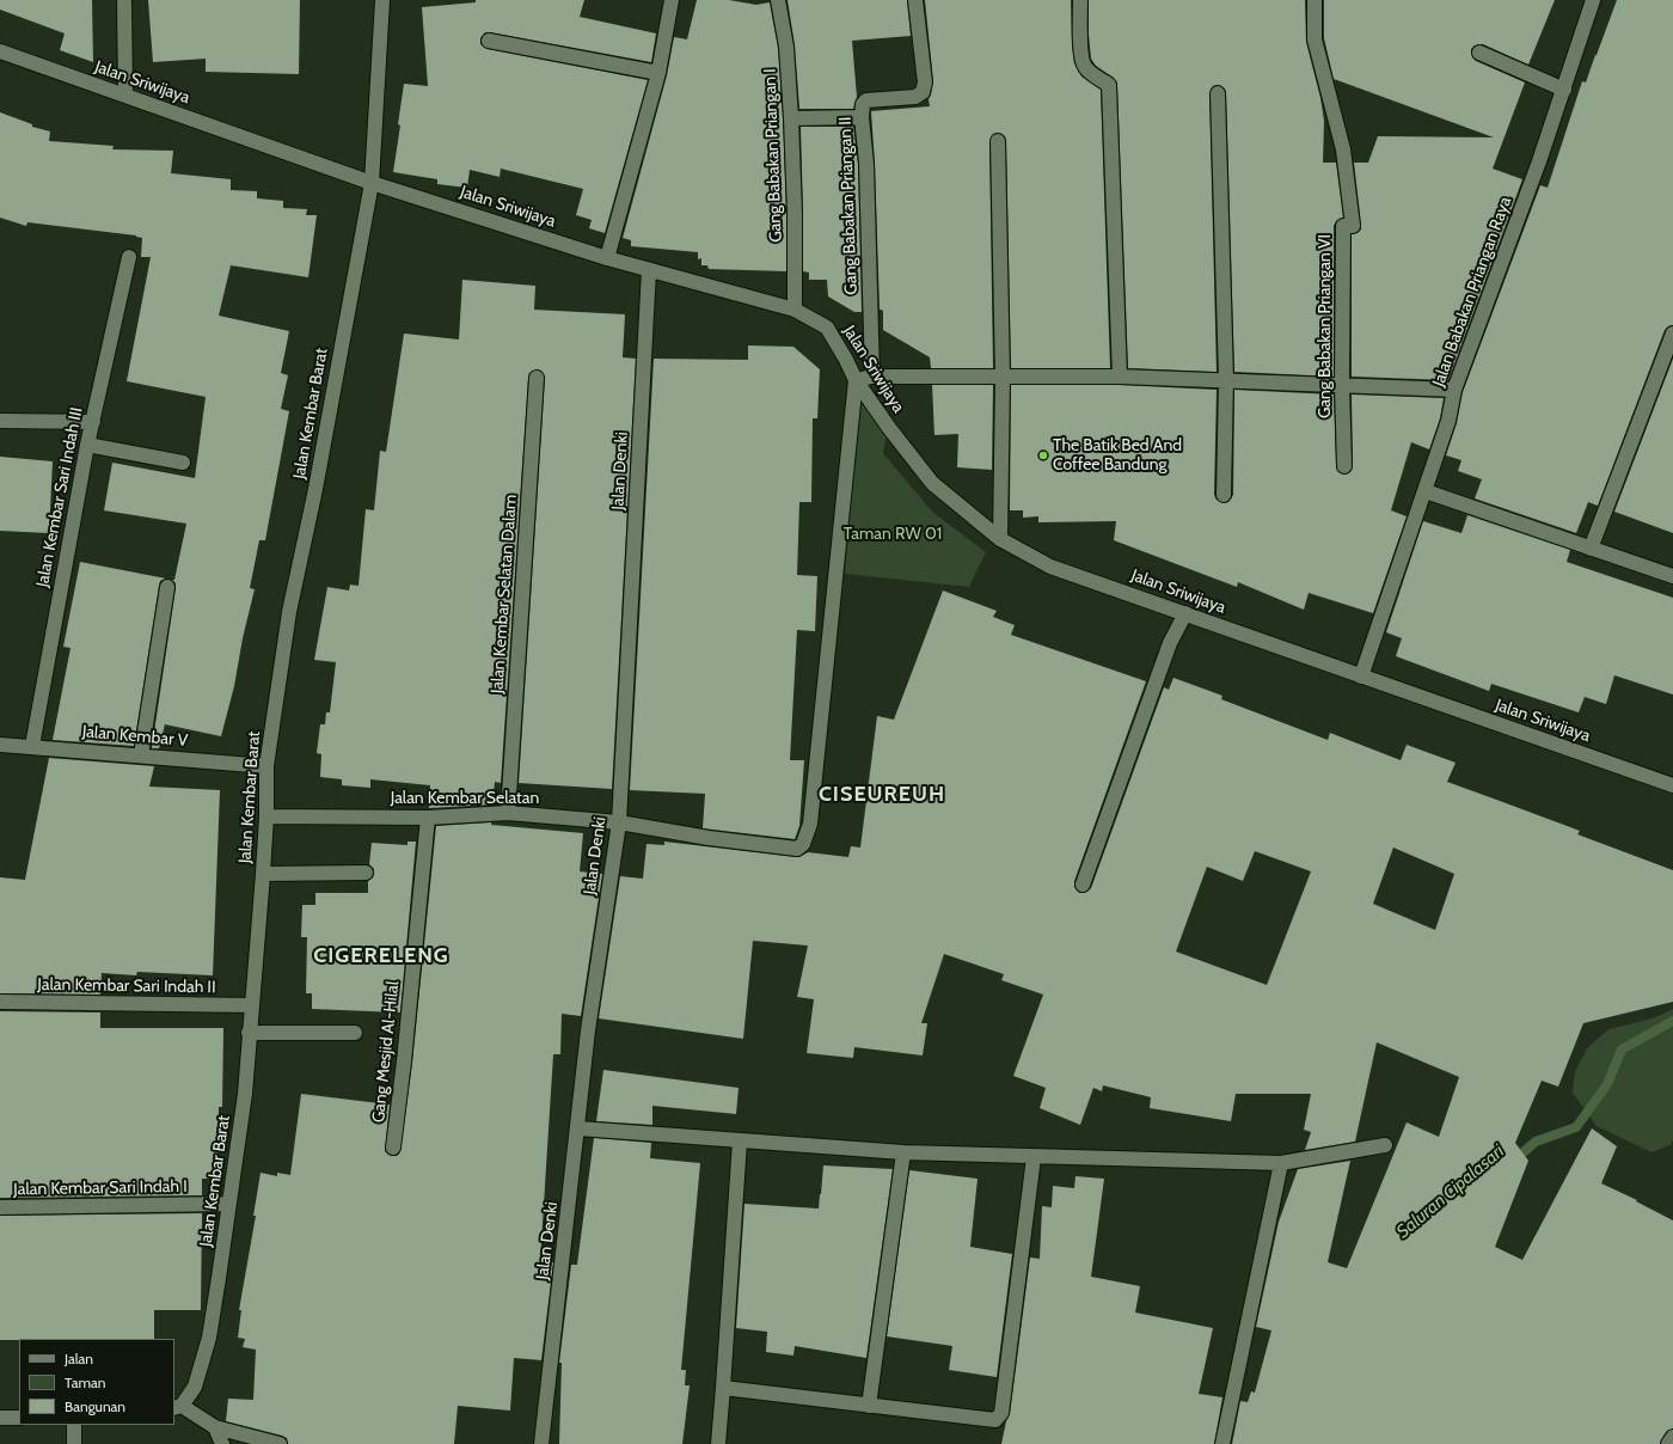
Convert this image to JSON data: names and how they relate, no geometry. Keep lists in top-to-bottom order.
{
  "streets": {
    "street": [
      "Jalan Sriwijaya",
      "Gang Babakan Priangan I",
      "Gang Babakan Priangan II",
      "Jalan Babakan Priangan Raya",
      "Gang Babakan Priangan VI",
      "Jalan Kembar Barat",
      "Jalan Denki",
      "Jalan Kembar Sari Indah III",
      "Jalan Kembar Selatan Dalam",
      "Jalan Kembar V",
      "Jalan Kembar Selatan",
      "Jalan Kembar Sari Indah II",
      "Gang Mesjid Al-Hilal",
      "Jalan Kembar Sari Indah I"
    ]
  },
  "crossings": [
    ["Jalan Sriwijaya", "Gang Babakan Priangan I"],
    ["Jalan Sriwijaya", "Jalan Babakan Priangan Raya"],
    ["Jalan Sriwijaya", "Jalan Kembar Barat"],
    ["Jalan Sriwijaya", "Jalan Denki"],
    ["Jalan Sriwijaya", "Jalan Kembar Selatan"],
    ["Jalan Kembar Barat", "Jalan Kembar V"],
    ["Jalan Kembar Barat", "Jalan Kembar Selatan"],
    ["Jalan Kembar Barat", "Jalan Kembar Sari Indah II"],
    ["Jalan Kembar Barat", "Jalan Kembar Sari Indah I"],
    ["Jalan Denki", "Jalan Kembar Selatan"],
    ["Jalan Kembar Sari Indah III", "Jalan Kembar V"],
    ["Jalan Kembar Selatan Dalam", "Jalan Kembar Selatan"],
    ["Jalan Kembar Selatan", "Gang Mesjid Al-Hilal"]
  ],
  "districts": ["CISEUREUH", "CIGERELENG"],
  "water": ["Saluran Cipalasari"],
  "parks": ["Taman RW 01"],
  "places": ["The Batik Bed And Coffee Bandung"],
  "legend": ["Jalan", "Taman", "Bangunan"]
}
